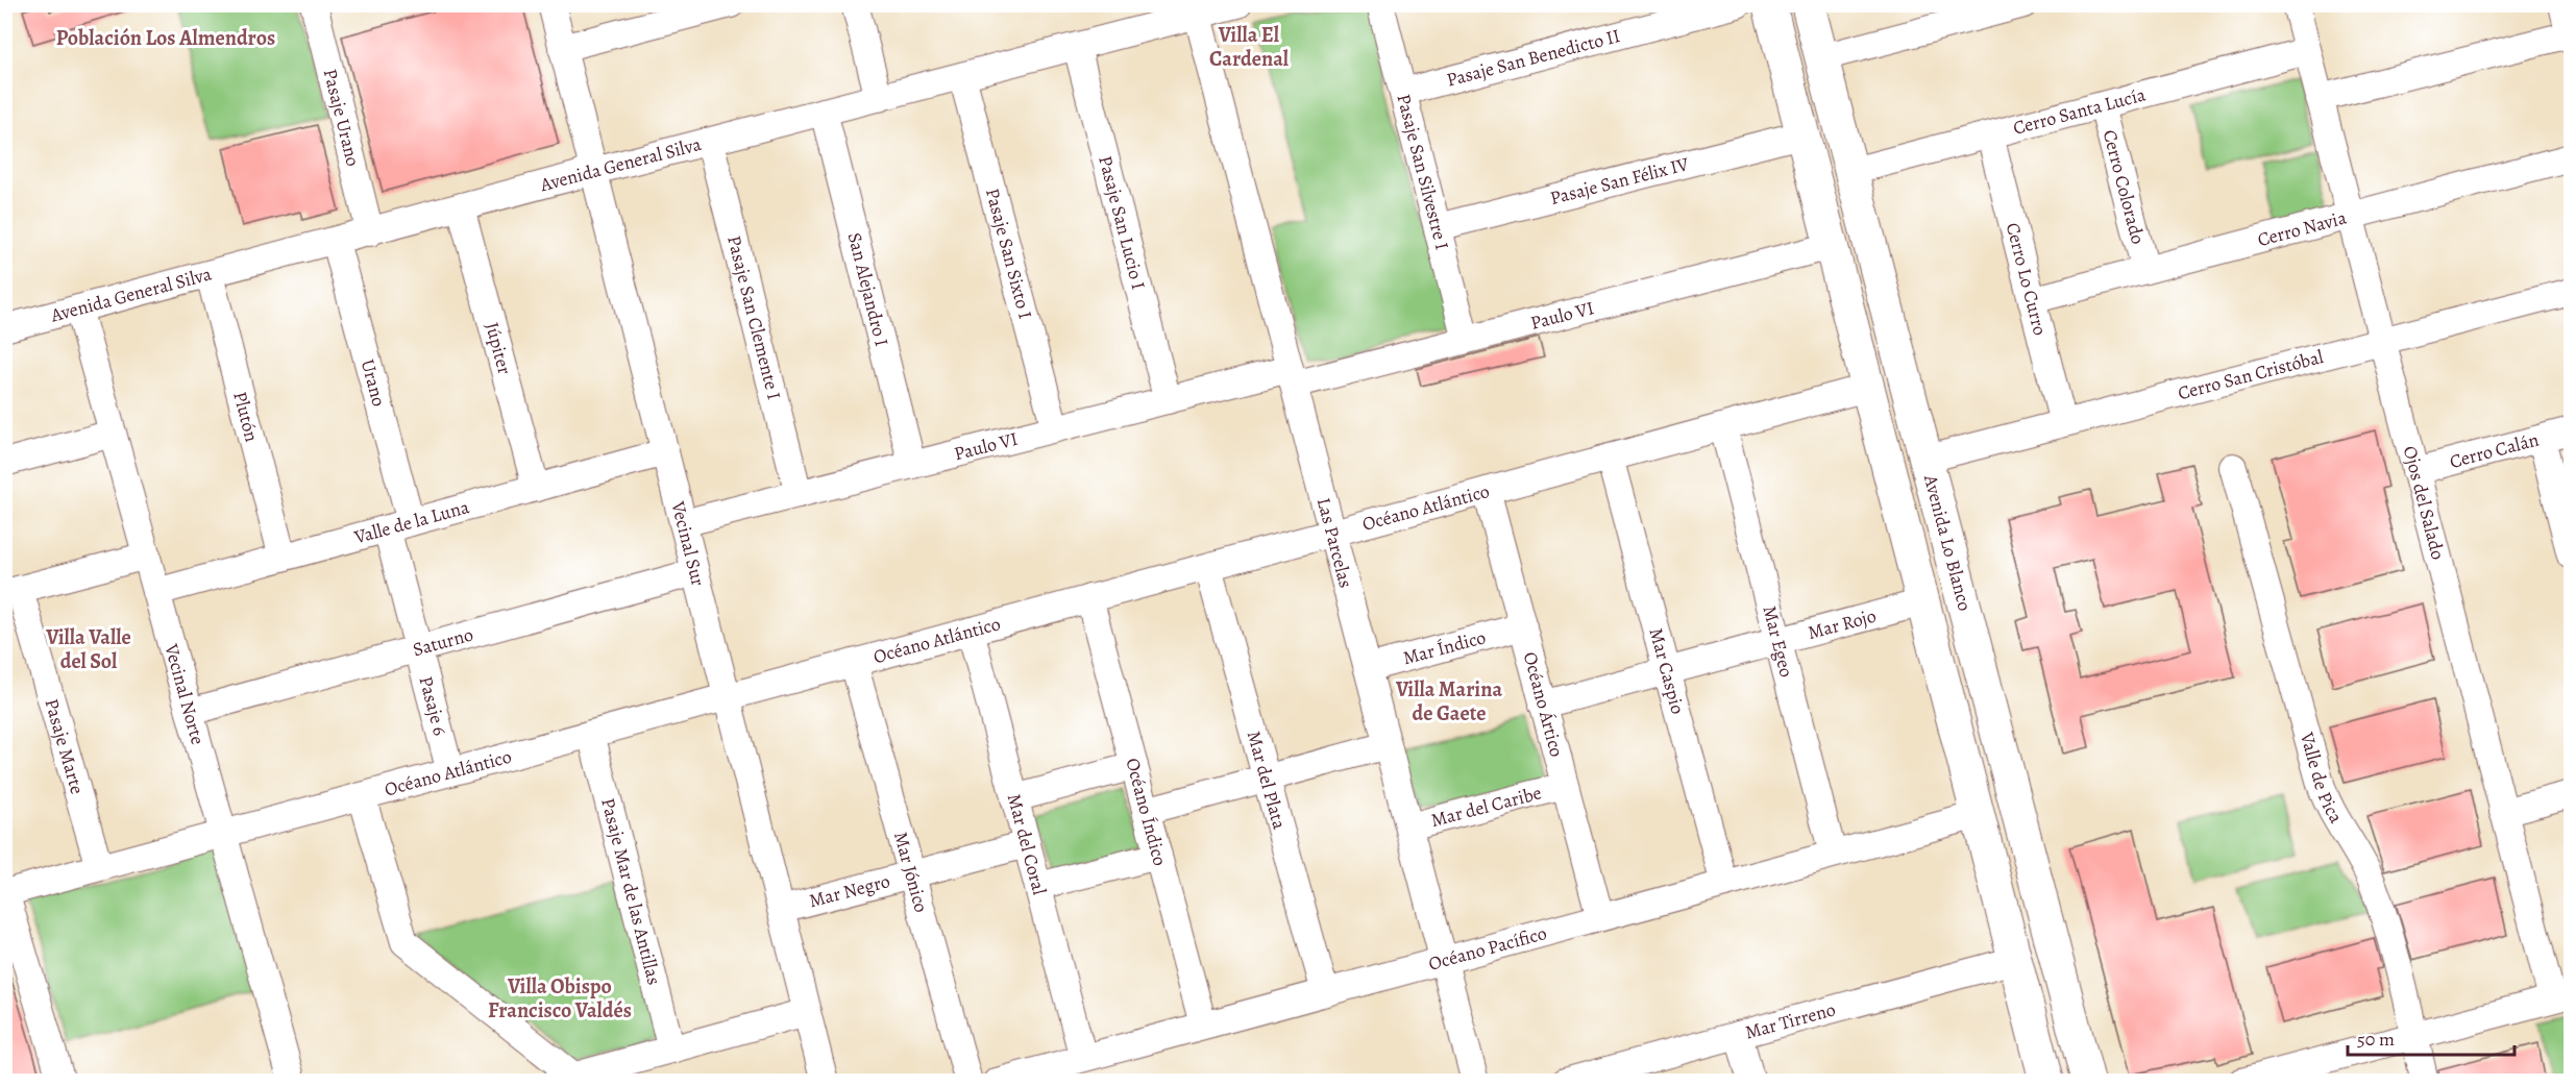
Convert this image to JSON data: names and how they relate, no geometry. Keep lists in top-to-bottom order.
{
  "streets": {
    "main road": ["Avenida Lo Blanco"],
    "street": [
      "Pasaje San Benedicto II",
      "Cerro Santa Lucía",
      "Pasaje Urano",
      "Avenida General Silva",
      "Pasaje San Silvestre I",
      "Pasaje San Félix IV",
      "Cerro Colorado",
      "Pasaje San Lucio I",
      "Cerro Navia",
      "Pasaje San Sixto I",
      "Cerro Lo Curro",
      "San Alejandro I",
      "Paulo VI",
      "Pasaje San Clemente I",
      "Júpiter",
      "Cerro San Cristóbal",
      "Urano",
      "Plutón",
      "Cerro Calán",
      "Ojos del Salado",
      "Océano Atlántico",
      "Valle de la Luna",
      "Vecinal Sur",
      "Las Parcelas",
      "Mar Rojo",
      "Mar Egeo",
      "Saturno",
      "Mar Índico",
      "Mar Caspio",
      "Vecinal Norte",
      "Pasaje 6",
      "Océano Ártico",
      "Pasaje Marte",
      "Valle de Pica",
      "Mar del Plata",
      "Mar del Caribe",
      "Océano Índico",
      "Mar del Coral",
      "Mar Jónico",
      "Pasaje Mar de las Antillas",
      "Mar Negro",
      "Océano Pacífico",
      "Mar Tirreno"
    ]
  },
  "crossings": [
    ["Pasaje San Benedicto II", "Pasaje San Silvestre I"],
    ["Cerro Santa Lucía", "Cerro Colorado"],
    ["Cerro Santa Lucía", "Cerro Lo Curro"],
    ["Cerro Santa Lucía", "Ojos del Salado"],
    ["Cerro Santa Lucía", "Avenida Lo Blanco"],
    ["Pasaje Urano", "Avenida General Silva"],
    ["Avenida General Silva", "Pasaje San Lucio I"],
    ["Avenida General Silva", "Pasaje San Sixto I"],
    ["Avenida General Silva", "San Alejandro I"],
    ["Avenida General Silva", "Pasaje San Clemente I"],
    ["Avenida General Silva", "Júpiter"],
    ["Avenida General Silva", "Urano"],
    ["Avenida General Silva", "Plutón"],
    ["Avenida General Silva", "Vecinal Sur"],
    ["Avenida General Silva", "Las Parcelas"],
    ["Avenida General Silva", "Vecinal Norte"],
    ["Pasaje San Silvestre I", "Pasaje San Félix IV"],
    ["Pasaje San Silvestre I", "Paulo VI"],
    ["Cerro Colorado", "Cerro Navia"],
    ["Pasaje San Lucio I", "Paulo VI"],
    ["Cerro Navia", "Cerro Lo Curro"],
    ["Cerro Navia", "Ojos del Salado"],
    ["Pasaje San Sixto I", "Paulo VI"],
    ["Cerro Lo Curro", "Cerro San Cristóbal"],
    ["San Alejandro I", "Paulo VI"],
    ["Paulo VI", "Pasaje San Clemente I"],
    ["Paulo VI", "Vecinal Sur"],
    ["Paulo VI", "Las Parcelas"],
    ["Júpiter", "Valle de la Luna"],
    ["Cerro San Cristóbal", "Ojos del Salado"],
    ["Cerro San Cristóbal", "Avenida Lo Blanco"],
    ["Urano", "Valle de la Luna"],
    ["Urano", "Pasaje 6"],
    ["Plutón", "Valle de la Luna"],
    ["Cerro Calán", "Ojos del Salado"],
    ["Océano Atlántico", "Vecinal Sur"],
    ["Océano Atlántico", "Las Parcelas"],
    ["Océano Atlántico", "Mar Egeo"],
    ["Océano Atlántico", "Mar Caspio"],
    ["Océano Atlántico", "Vecinal Norte"],
    ["Océano Atlántico", "Pasaje 6"],
    ["Océano Atlántico", "Océano Ártico"],
    ["Océano Atlántico", "Pasaje Marte"],
    ["Océano Atlántico", "Mar del Plata"],
    ["Océano Atlántico", "Océano Índico"],
    ["Océano Atlántico", "Mar del Coral"],
    ["Océano Atlántico", "Mar Jónico"],
    ["Océano Atlántico", "Pasaje Mar de las Antillas"],
    ["Valle de la Luna", "Vecinal Sur"],
    ["Valle de la Luna", "Vecinal Norte"],
    ["Valle de la Luna", "Pasaje 6"],
    ["Vecinal Sur", "Saturno"],
    ["Vecinal Sur", "Mar Negro"],
    ["Las Parcelas", "Mar Índico"],
    ["Las Parcelas", "Mar del Caribe"],
    ["Las Parcelas", "Océano Pacífico"],
    ["Mar Rojo", "Mar Egeo"],
    ["Mar Rojo", "Mar Caspio"],
    ["Mar Rojo", "Océano Ártico"],
    ["Mar Egeo", "Océano Pacífico"],
    ["Saturno", "Vecinal Norte"],
    ["Saturno", "Pasaje 6"],
    ["Mar Índico", "Océano Ártico"],
    ["Mar Caspio", "Océano Pacífico"],
    ["Océano Ártico", "Mar del Caribe"],
    ["Océano Ártico", "Océano Pacífico"],
    ["Mar del Plata", "Océano Pacífico"],
    ["Océano Índico", "Océano Pacífico"],
    ["Mar del Coral", "Mar Negro"],
    ["Mar del Coral", "Océano Pacífico"],
    ["Mar Jónico", "Mar Negro"]
  ],
  "districts": [
    "Villa El Cardenal",
    "Población Los Almendros",
    "Villa Valle del Sol",
    "Villa Marina de Gaete",
    "Villa Obispo Francisco Valdés"
  ],
  "scale_bar": "50 m"
}
